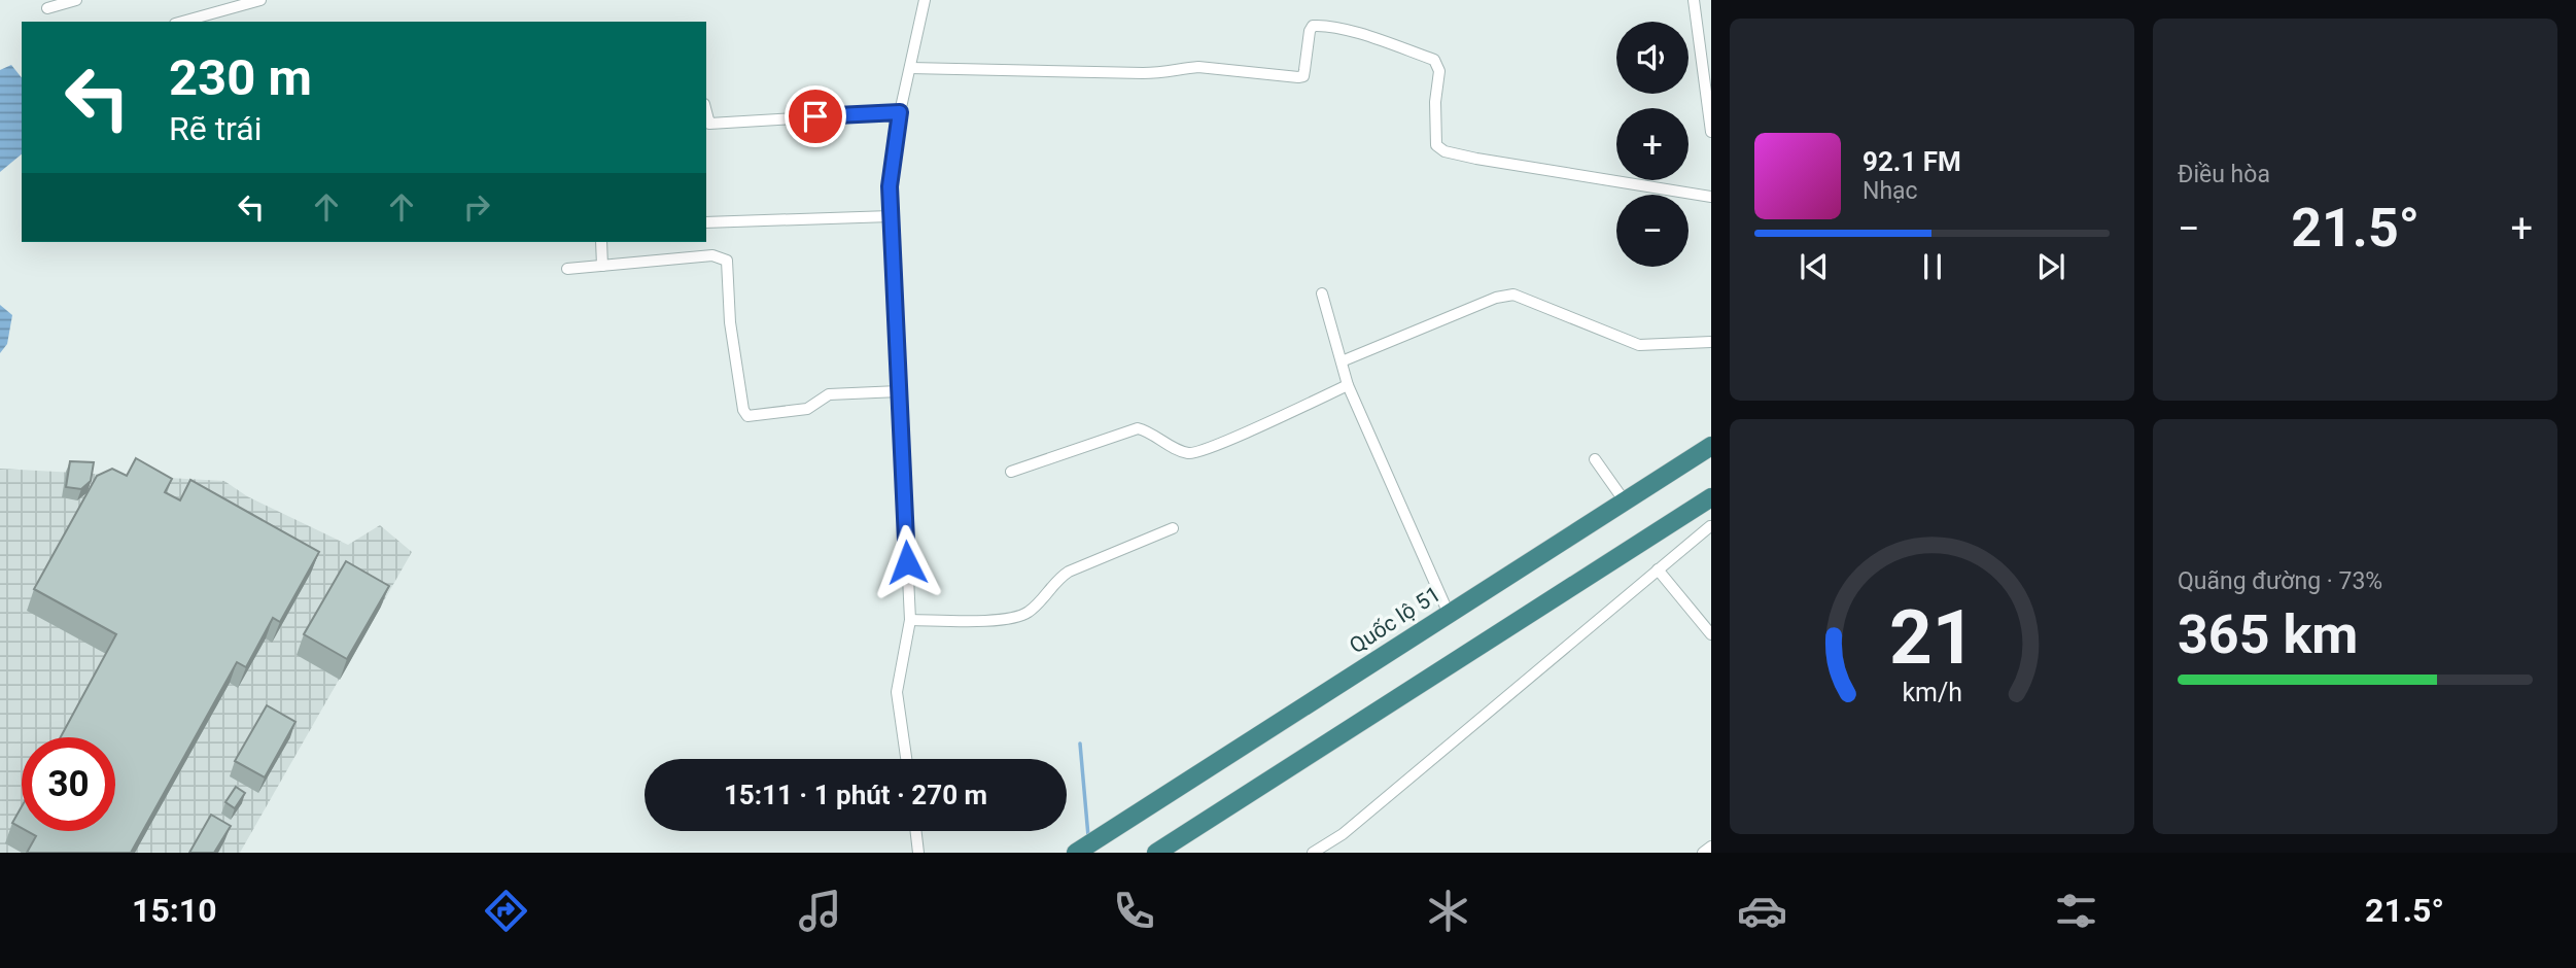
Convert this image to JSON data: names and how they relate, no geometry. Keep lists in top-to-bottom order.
{
  "streets": {
    "highway": ["Quốc lộ 51"]
  },
  "page": {
    "tile": [
      "Điều hòa",
      ["Quãng đường · 73%", "365 km"]
    ],
    "map_buttons": ["+", "−"],
    "turn": ["230 m", "Rẽ trái"],
    "song": ["92.1 FM", "Nhạc"],
    "heat": ["−", "21.5°", "+"],
    "limit": "30",
    "trip": "15:11 · 1 phút · 270 m",
    "tabs": ["15:10", "21.5°"],
    "gauge": ["21", "km/h"]
  }
}
